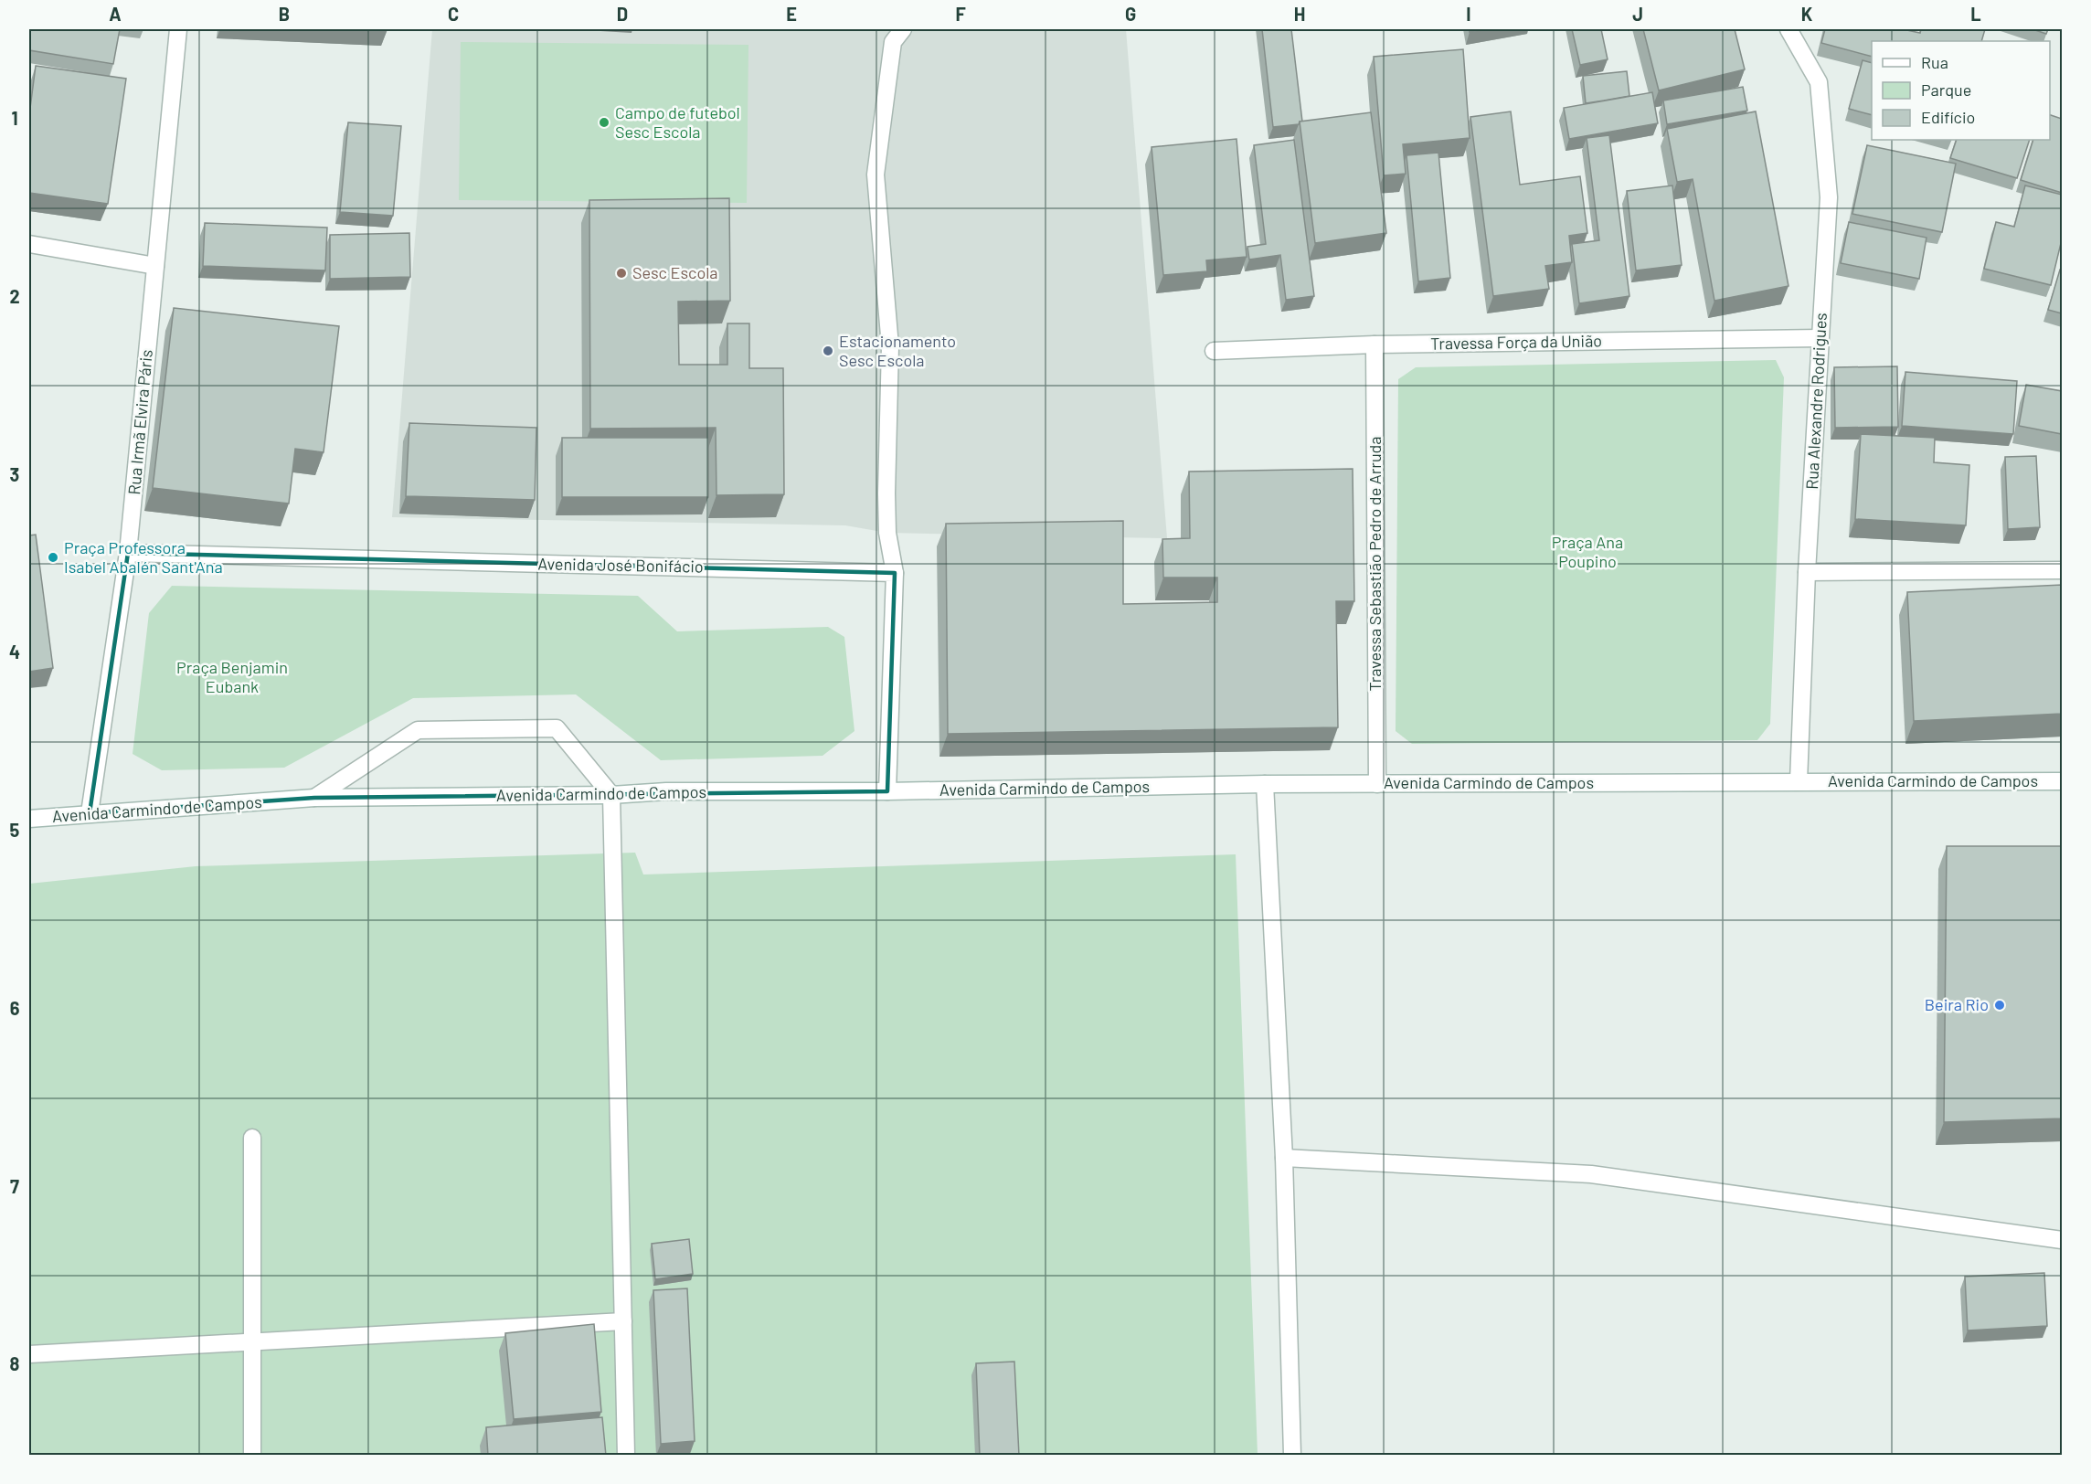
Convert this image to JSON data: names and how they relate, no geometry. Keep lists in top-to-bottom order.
{
  "streets": {
    "street": [
      "Travessa Força da União",
      "Rua Alexandre Rodrigues",
      "Rua Irmã Elvira Páris",
      "Travessa Sebastião Pedro de Arruda",
      "Avenida José Bonifácio",
      "Avenida Carmindo de Campos"
    ]
  },
  "crossings": [
    ["Travessa Força da União", "Rua Alexandre Rodrigues"],
    ["Travessa Força da União", "Travessa Sebastião Pedro de Arruda"],
    ["Rua Alexandre Rodrigues", "Avenida Carmindo de Campos"],
    ["Rua Irmã Elvira Páris", "Avenida José Bonifácio"],
    ["Rua Irmã Elvira Páris", "Avenida Carmindo de Campos"],
    ["Travessa Sebastião Pedro de Arruda", "Avenida Carmindo de Campos"]
  ],
  "parks": ["Praça Ana Poupino", "Praça Benjamin Eubank"],
  "places": [
    "Campo de futebol Sesc Escola",
    "Sesc Escola",
    "Estacionamento Sesc Escola",
    "Praça Professora Isabel Abalén Sant'Ana",
    "Beira Rio"
  ],
  "legend": ["Rua", "Parque", "Edifício"],
  "grid": {
    "columns": [
      "A",
      "B",
      "C",
      "D",
      "E",
      "F",
      "G",
      "H",
      "I",
      "J",
      "K",
      "L"
    ],
    "rows": [
      "1",
      "2",
      "3",
      "4",
      "5",
      "6",
      "7",
      "8"
    ]
  }
}
